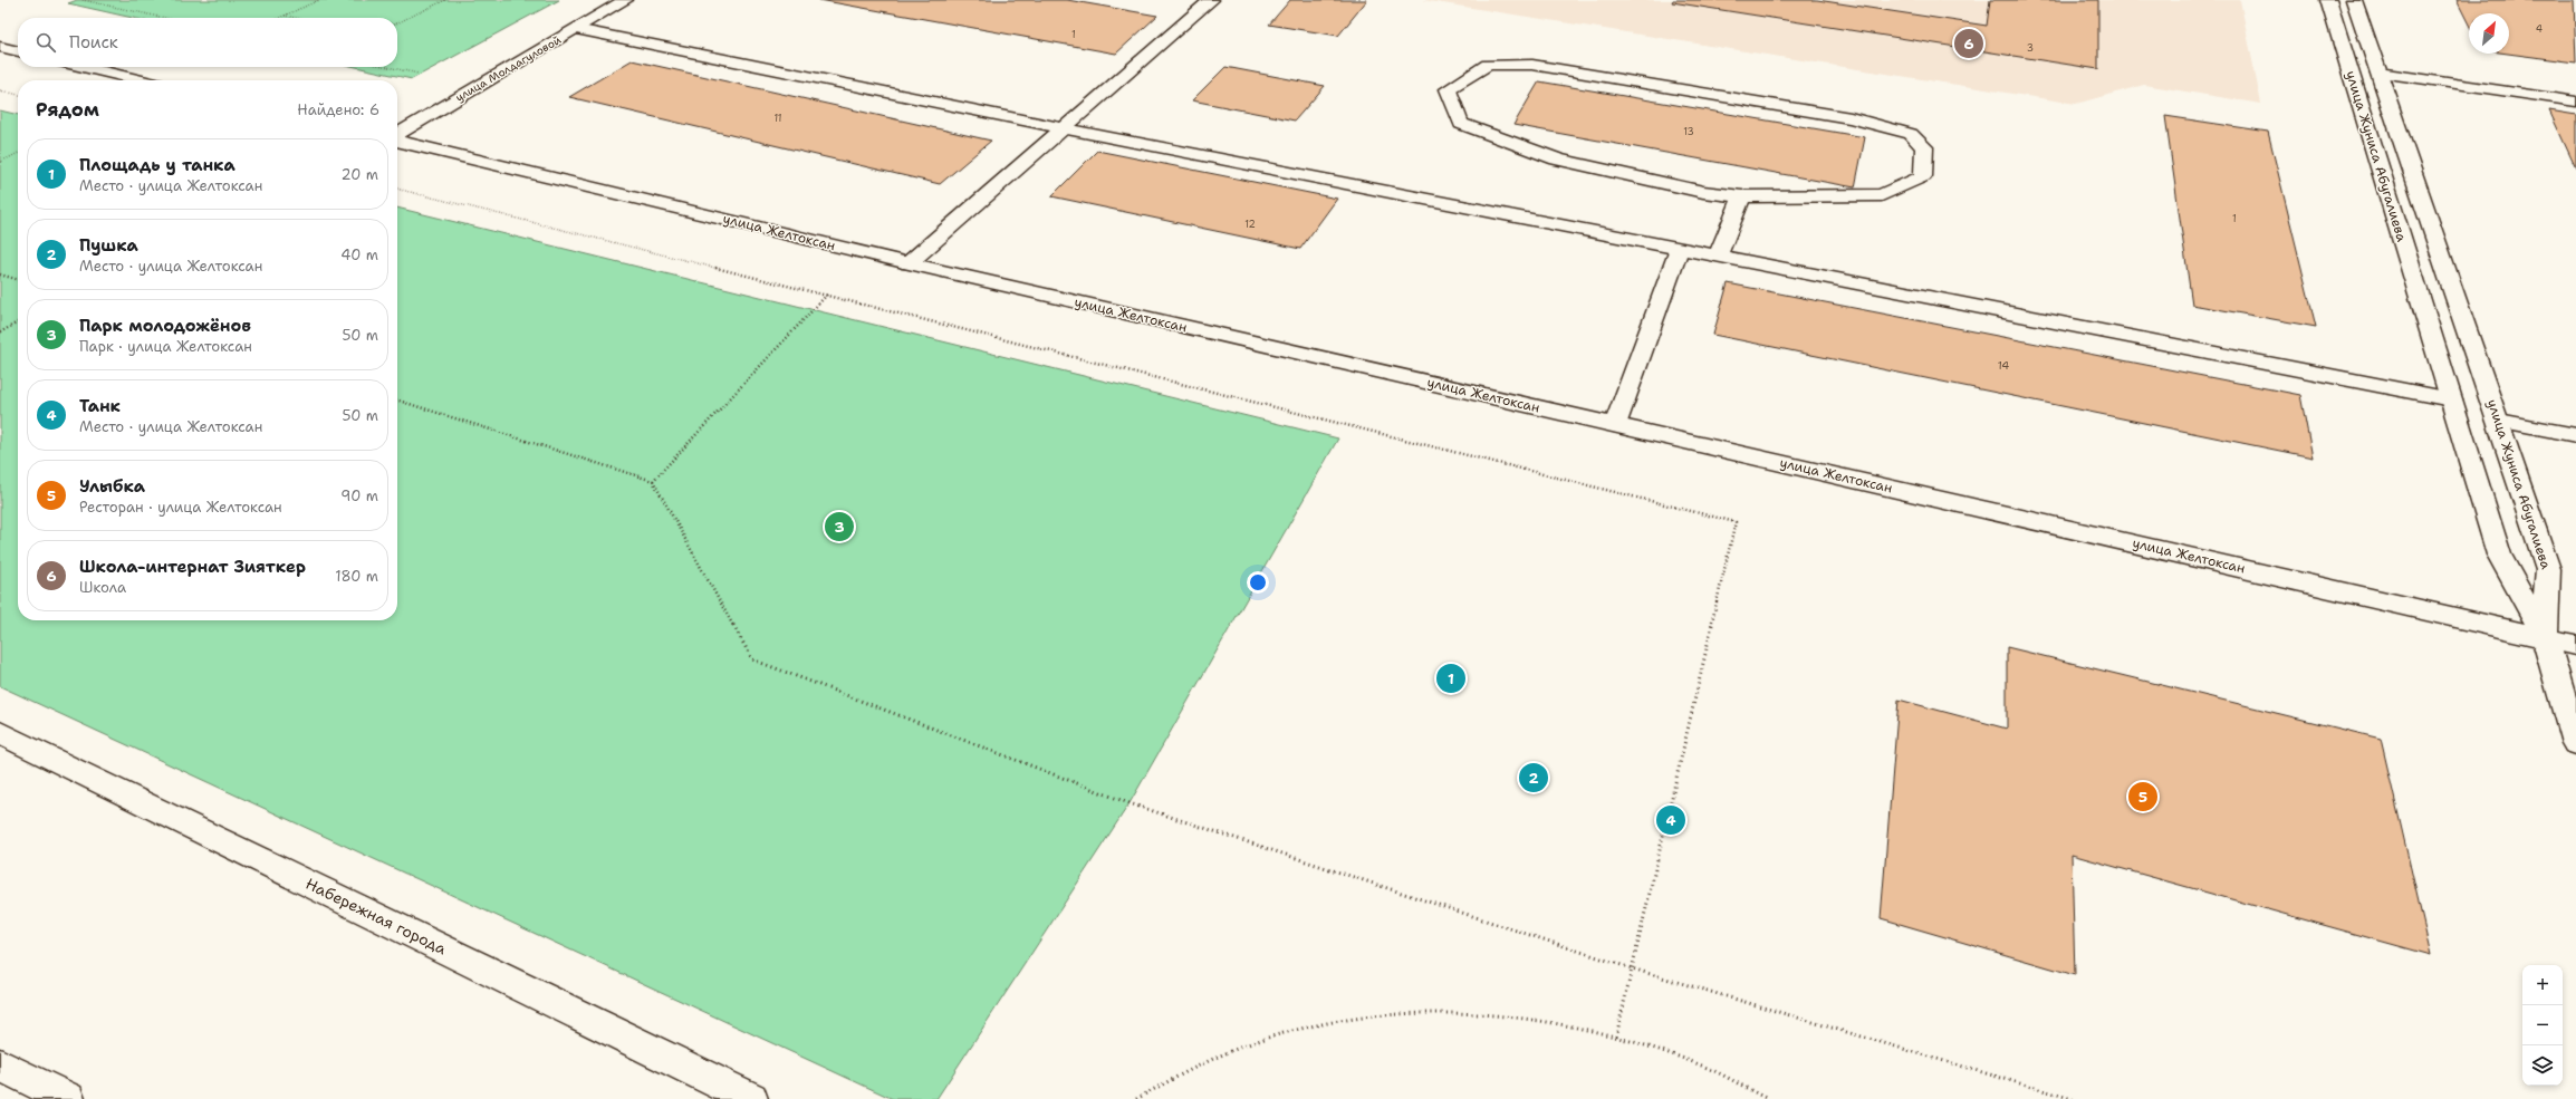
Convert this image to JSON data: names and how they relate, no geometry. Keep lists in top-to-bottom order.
{
  "streets": {
    "street": [
      "улица Молдагуловой",
      "улица Жуниса Абугалиева",
      "улица Желтоксан",
      "Набережная города"
    ]
  },
  "crossings": [
    ["улица Жуниса Абугалиева", "улица Желтоксан"]
  ],
  "house_numbers": [
    "4",
    "1",
    "3",
    "11",
    "13",
    "1",
    "12",
    "14"
  ],
  "north": "top right",
  "page": {
    "search": "Поиск",
    "pins": [
      "6",
      "3",
      "1",
      "2",
      "5",
      "4"
    ],
    "heading": ["Рядом", "Найдено: 6"],
    "list": [
      {
        "mark": "1",
        "name": "Площадь у танка",
        "note": "Место · улица Желтоксан",
        "value": "20 m"
      },
      {
        "mark": "2",
        "name": "Пушка",
        "note": "Место · улица Желтоксан",
        "value": "40 m"
      },
      {
        "mark": "3",
        "name": "Парк молодожёнов",
        "note": "Парк · улица Желтоксан",
        "value": "50 m"
      },
      {
        "mark": "4",
        "name": "Танк",
        "note": "Место · улица Желтоксан",
        "value": "50 m"
      },
      {
        "mark": "5",
        "name": "Улыбка",
        "note": "Ресторан · улица Желтоксан",
        "value": "90 m"
      },
      {
        "mark": "6",
        "name": "Школа-интернат Зияткер",
        "note": "Школа",
        "value": "180 m"
      }
    ],
    "map_buttons": ["+", "−"]
  }
}
